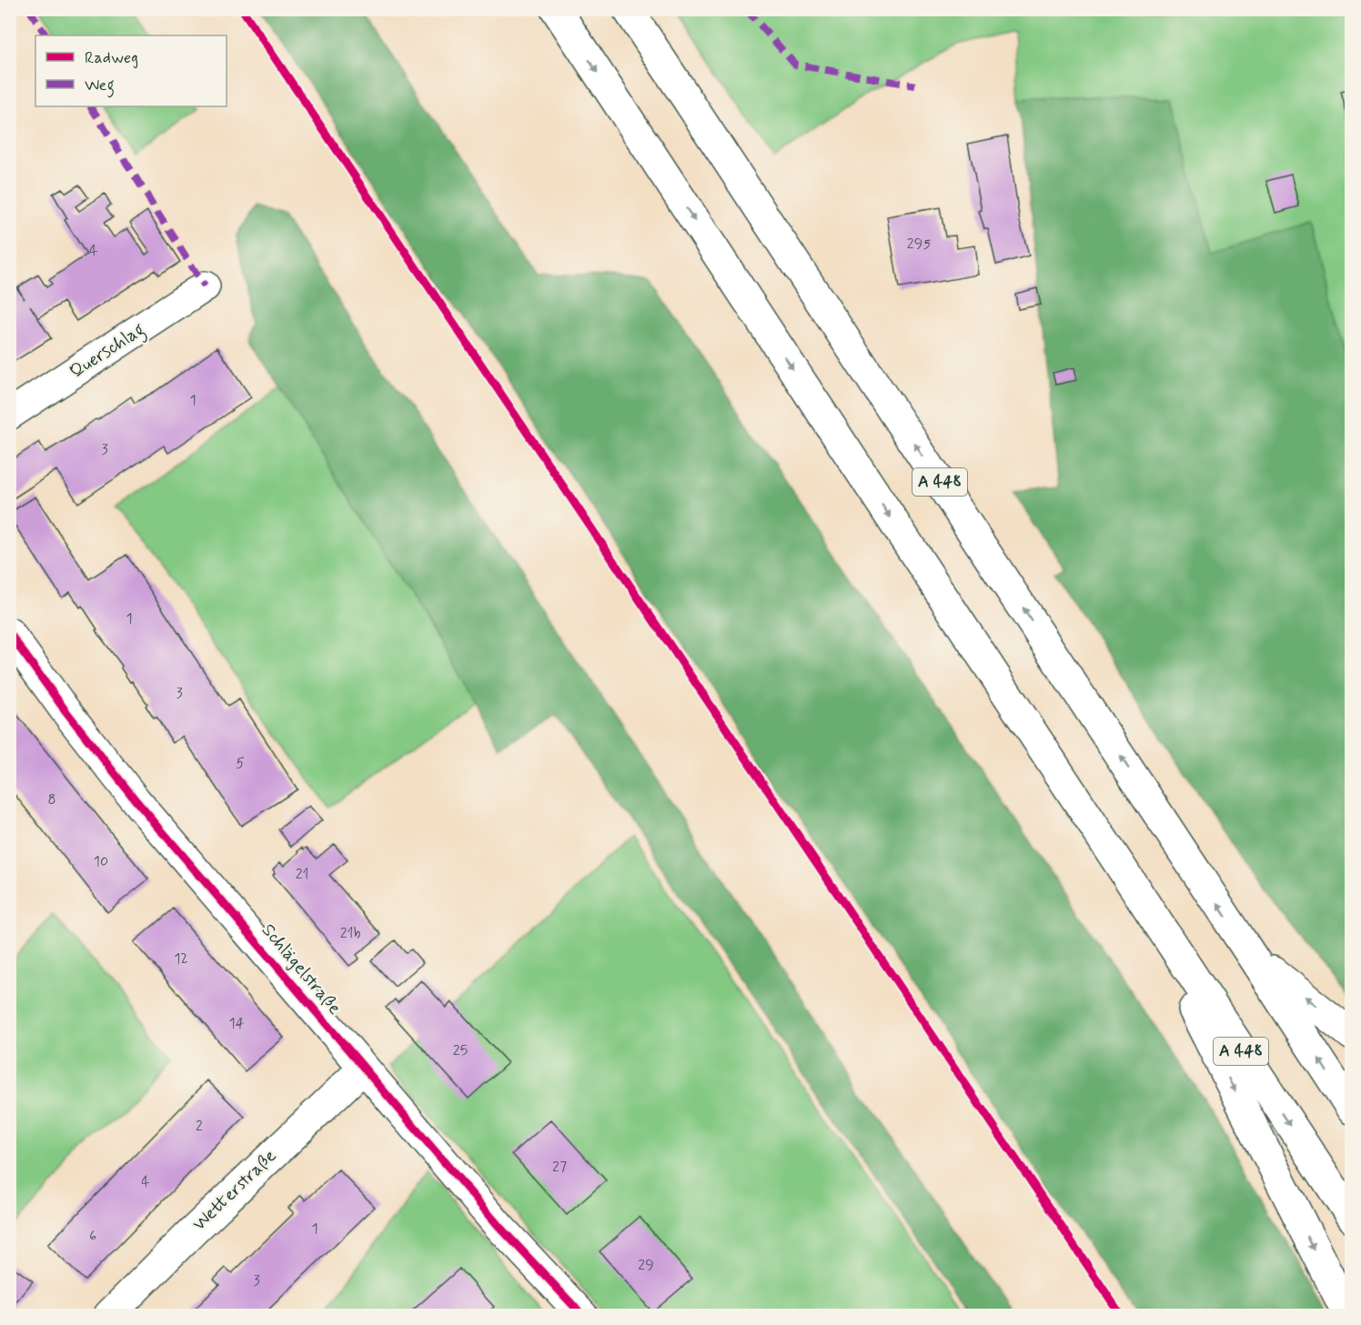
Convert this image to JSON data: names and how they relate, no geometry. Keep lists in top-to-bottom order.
{
  "streets": {
    "main road": [
      "Querschlag",
      "A 448",
      "Schlägelstraße",
      "Wetterstraße"
    ]
  },
  "crossings": [
    ["Schlägelstraße", "Wetterstraße"]
  ],
  "house_numbers": [
    "295",
    "4",
    "1",
    "3",
    "1",
    "3",
    "5",
    "8",
    "10",
    "21",
    "21b",
    "12",
    "14",
    "25",
    "2",
    "27",
    "4",
    "1",
    "6",
    "29",
    "3"
  ],
  "legend": ["Radweg", "Weg"]
}
